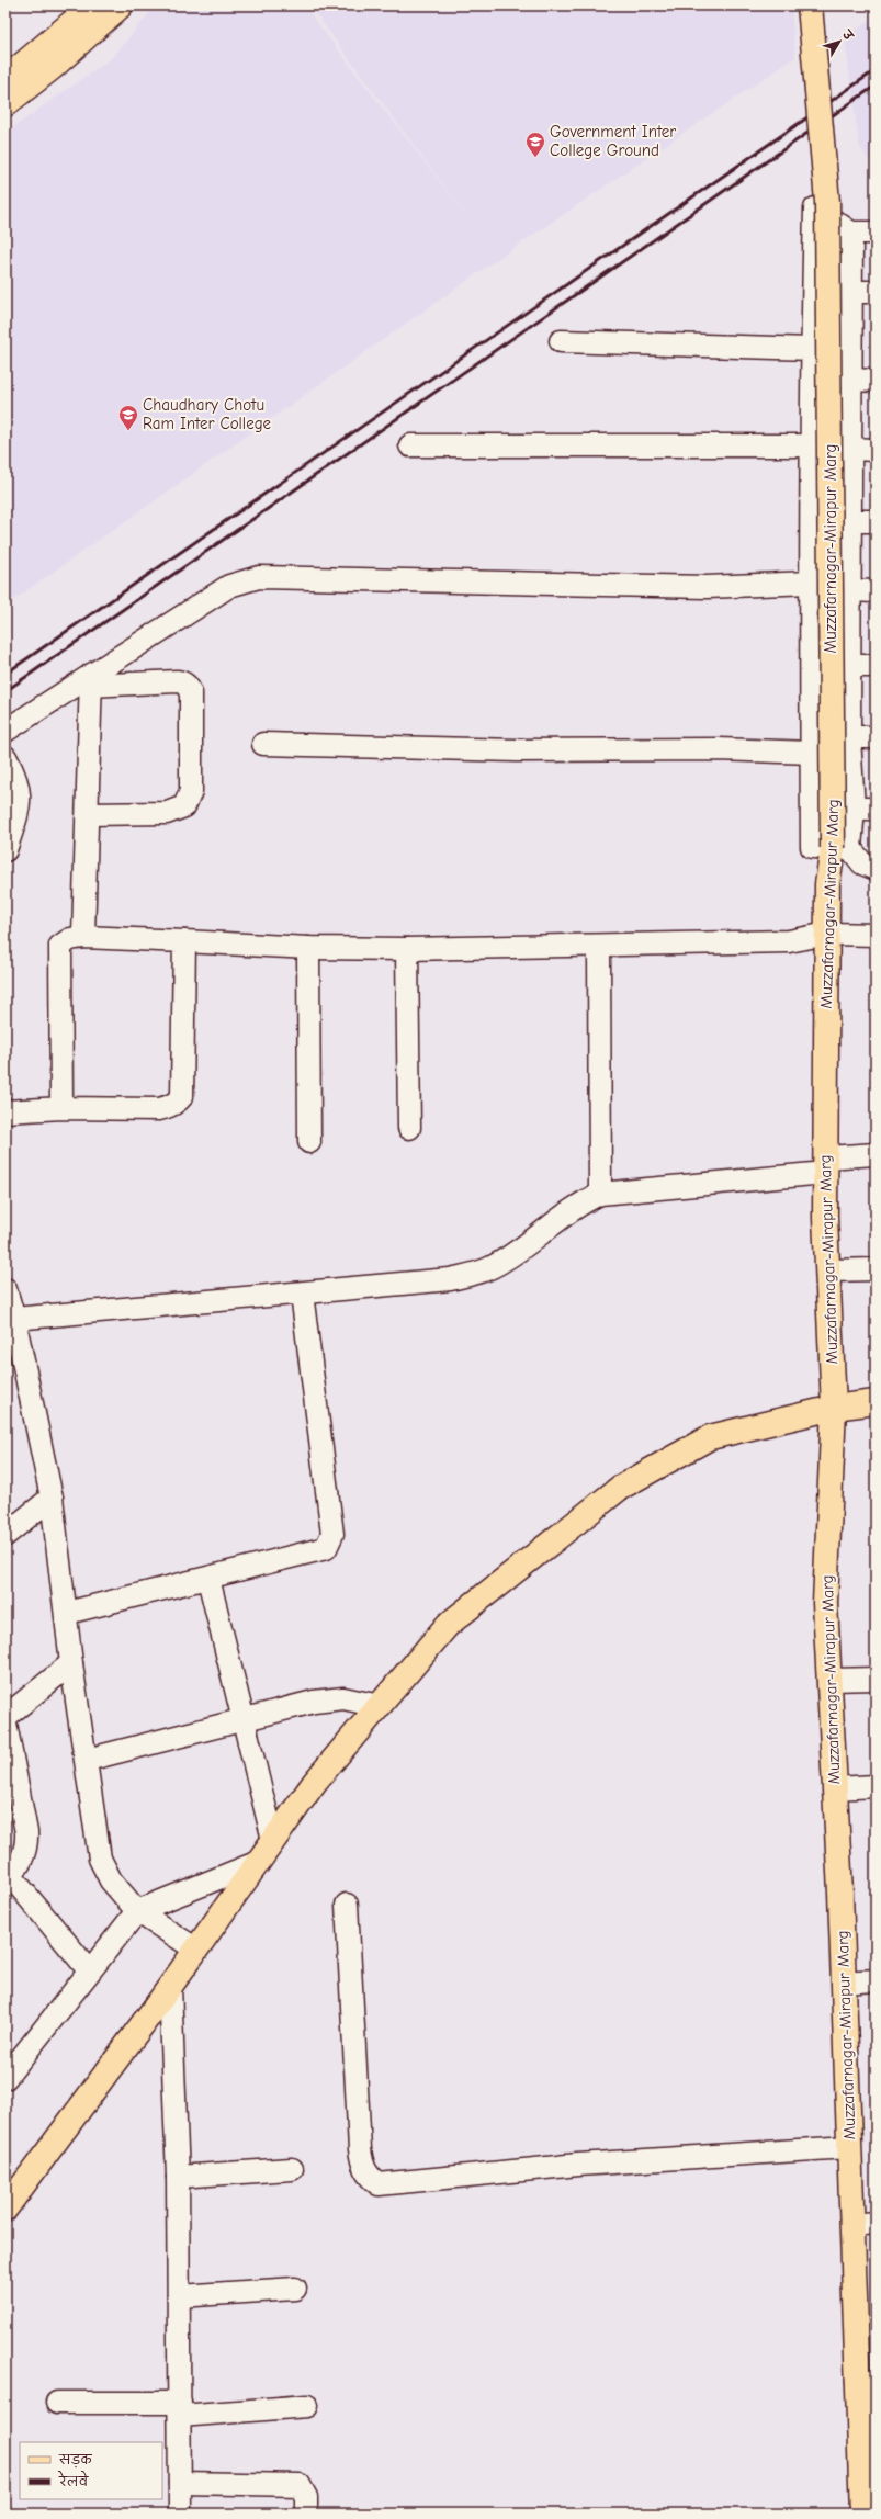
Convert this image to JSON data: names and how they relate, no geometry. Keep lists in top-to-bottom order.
{
  "streets": {
    "main road": ["Muzzafarnagar-Mirapur Marg"]
  },
  "places": {
    "school or university": ["Government Inter College Ground", "Chaudhary Chotu Ram Inter College"]
  },
  "legend": ["सड़क", "रेलवे"],
  "north": "top right"
}
